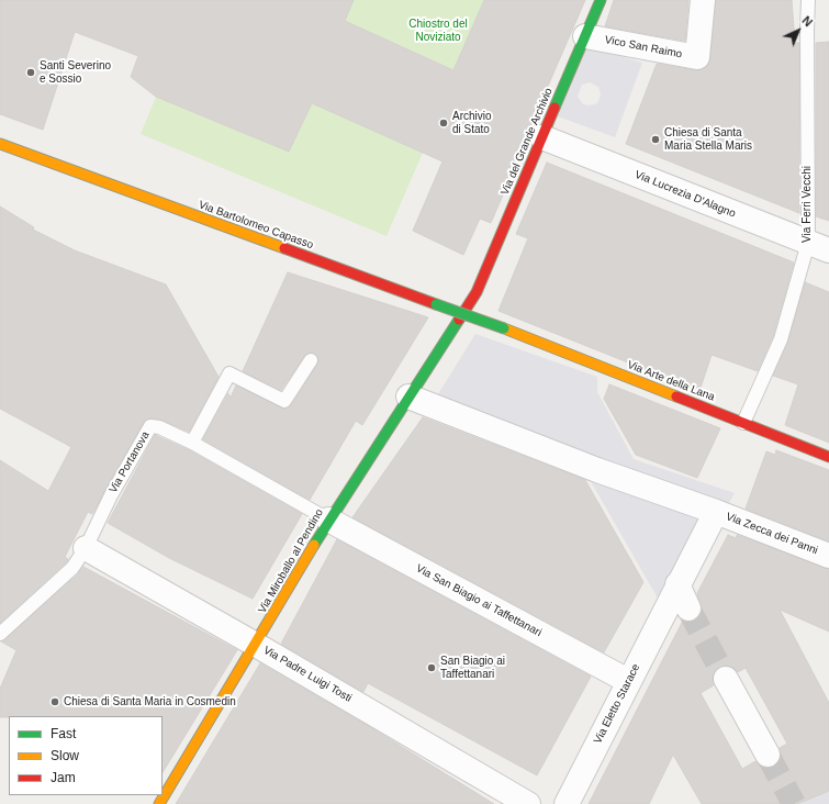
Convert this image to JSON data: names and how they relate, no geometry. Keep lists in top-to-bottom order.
{
  "streets": {
    "street": [
      "Vico San Raimo",
      "Via del Grande Archivio",
      "Via Lucrezia D'Alagno",
      "Via Bartolomeo Capasso",
      "Via Arte della Lana",
      "Via Zecca dei Panni",
      "Via Miroballo al Pendino",
      "Via San Biagio ai Taffettanari",
      "Via Padre Luigi Tosti",
      "Via Eletto Starace"
    ],
    "lane": ["Via Ferri Vecchi", "Via Portanova"]
  },
  "crossings": [
    ["Vico San Raimo", "Via del Grande Archivio"],
    ["Via del Grande Archivio", "Via Lucrezia D'Alagno"],
    ["Via del Grande Archivio", "Via Miroballo al Pendino"],
    ["Via Lucrezia D'Alagno", "Via Ferri Vecchi"],
    ["Via Ferri Vecchi", "Via Arte della Lana"],
    ["Via Bartolomeo Capasso", "Via Arte della Lana"],
    ["Via Portanova", "Via Miroballo al Pendino"],
    ["Via Portanova", "Via San Biagio ai Taffettanari"],
    ["Via Portanova", "Via Padre Luigi Tosti"],
    ["Via Zecca dei Panni", "Via Miroballo al Pendino"],
    ["Via Zecca dei Panni", "Via Eletto Starace"],
    ["Via Miroballo al Pendino", "Via San Biagio ai Taffettanari"],
    ["Via Miroballo al Pendino", "Via Padre Luigi Tosti"],
    ["Via San Biagio ai Taffettanari", "Via Eletto Starace"]
  ],
  "parks": ["Chiostro del Noviziato"],
  "places": [
    "Santi Severino e Sossio",
    "Archivio di Stato",
    "Chiesa di Santa Maria Stella Maris",
    "San Biagio ai Taffettanari",
    "Chiesa di Santa Maria in Cosmedin"
  ],
  "legend": ["Fast", "Slow", "Jam"],
  "north": "top right"
}
